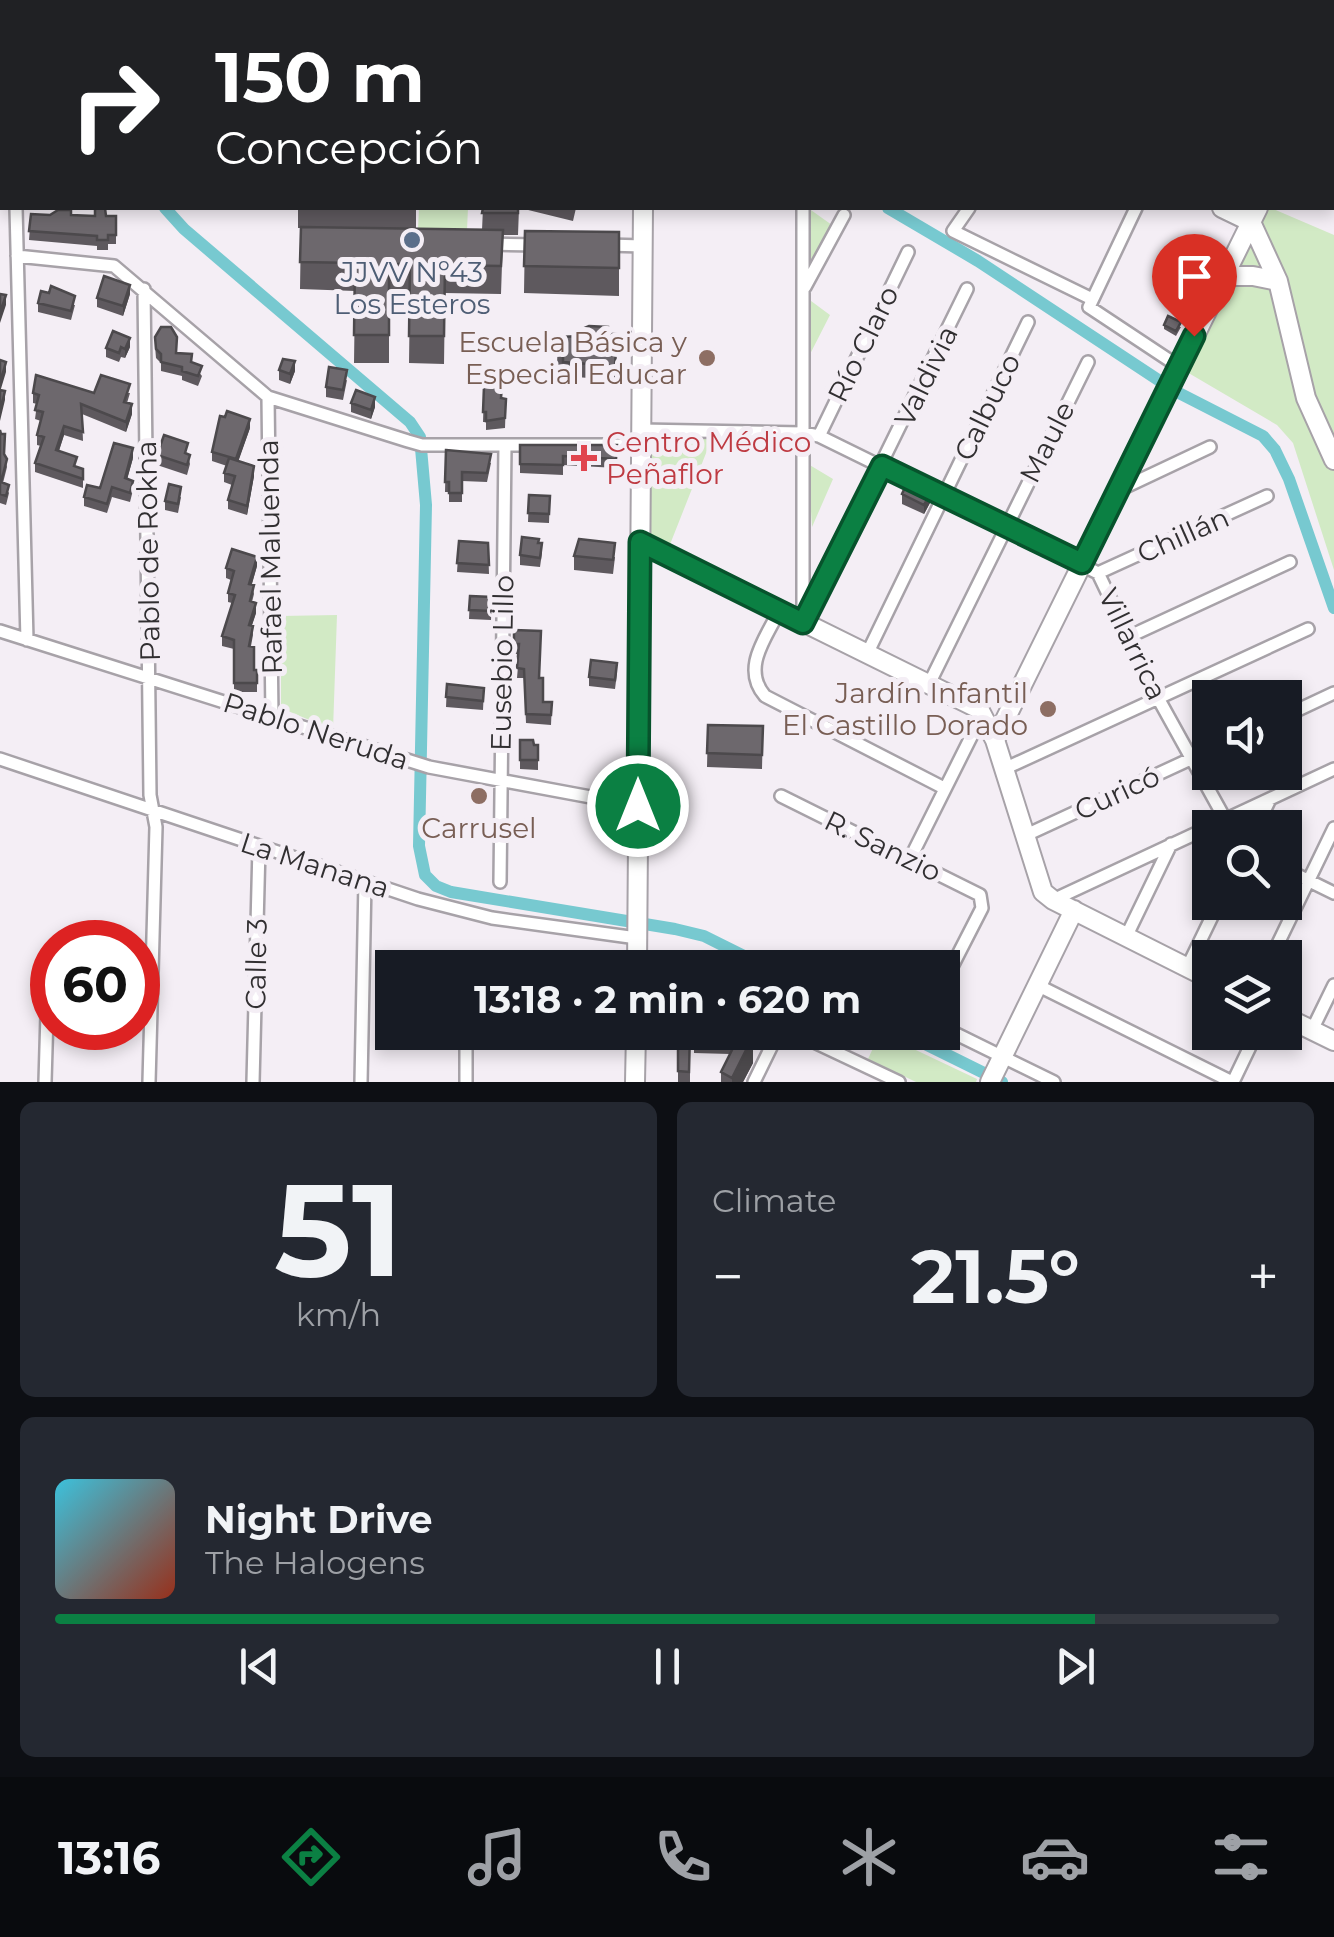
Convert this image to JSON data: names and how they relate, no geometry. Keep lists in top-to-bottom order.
{
  "streets": {
    "street": [
      "Río Claro",
      "Valdivia",
      "Calbuco",
      "Maule",
      "Chillán",
      "Pablo de Rokha",
      "Rafael Maluenda",
      "Villarrica",
      "Eusebio Lillo",
      "Pablo Neruda",
      "Curicó",
      "R. Sanzio",
      "La Manana",
      "Calle 3"
    ]
  },
  "crossings": [
    ["Río Claro", "Villarrica"],
    ["Valdivia", "Villarrica"],
    ["Calbuco", "Villarrica"],
    ["Maule", "Villarrica"],
    ["Chillán", "Villarrica"],
    ["Pablo de Rokha", "Pablo Neruda"],
    ["Pablo de Rokha", "La Manana"],
    ["Rafael Maluenda", "Villarrica"],
    ["Rafael Maluenda", "Pablo Neruda"],
    ["Villarrica", "Eusebio Lillo"],
    ["Villarrica", "Curicó"],
    ["Eusebio Lillo", "Pablo Neruda"],
    ["La Manana", "Calle 3"]
  ],
  "places": {
    "other": [
      "JJVV Nº43 Los Esteros",
      "Escuela Básica y Especial Educar",
      "Jardín Infantil El Castillo Dorado",
      "Carrusel"
    ],
    "health": ["Centro Médico Peñaflor"]
  },
  "page": {
    "turn": ["150 m", "Concepción"],
    "limit": "60",
    "trip": "13:18 · 2 min · 620 m",
    "tile": [
      ["51", "km/h"],
      "Climate"
    ],
    "heat": ["−", "21.5°", "+"],
    "song": ["Night Drive", "The Halogens"],
    "tabs": "13:16"
  }
}
